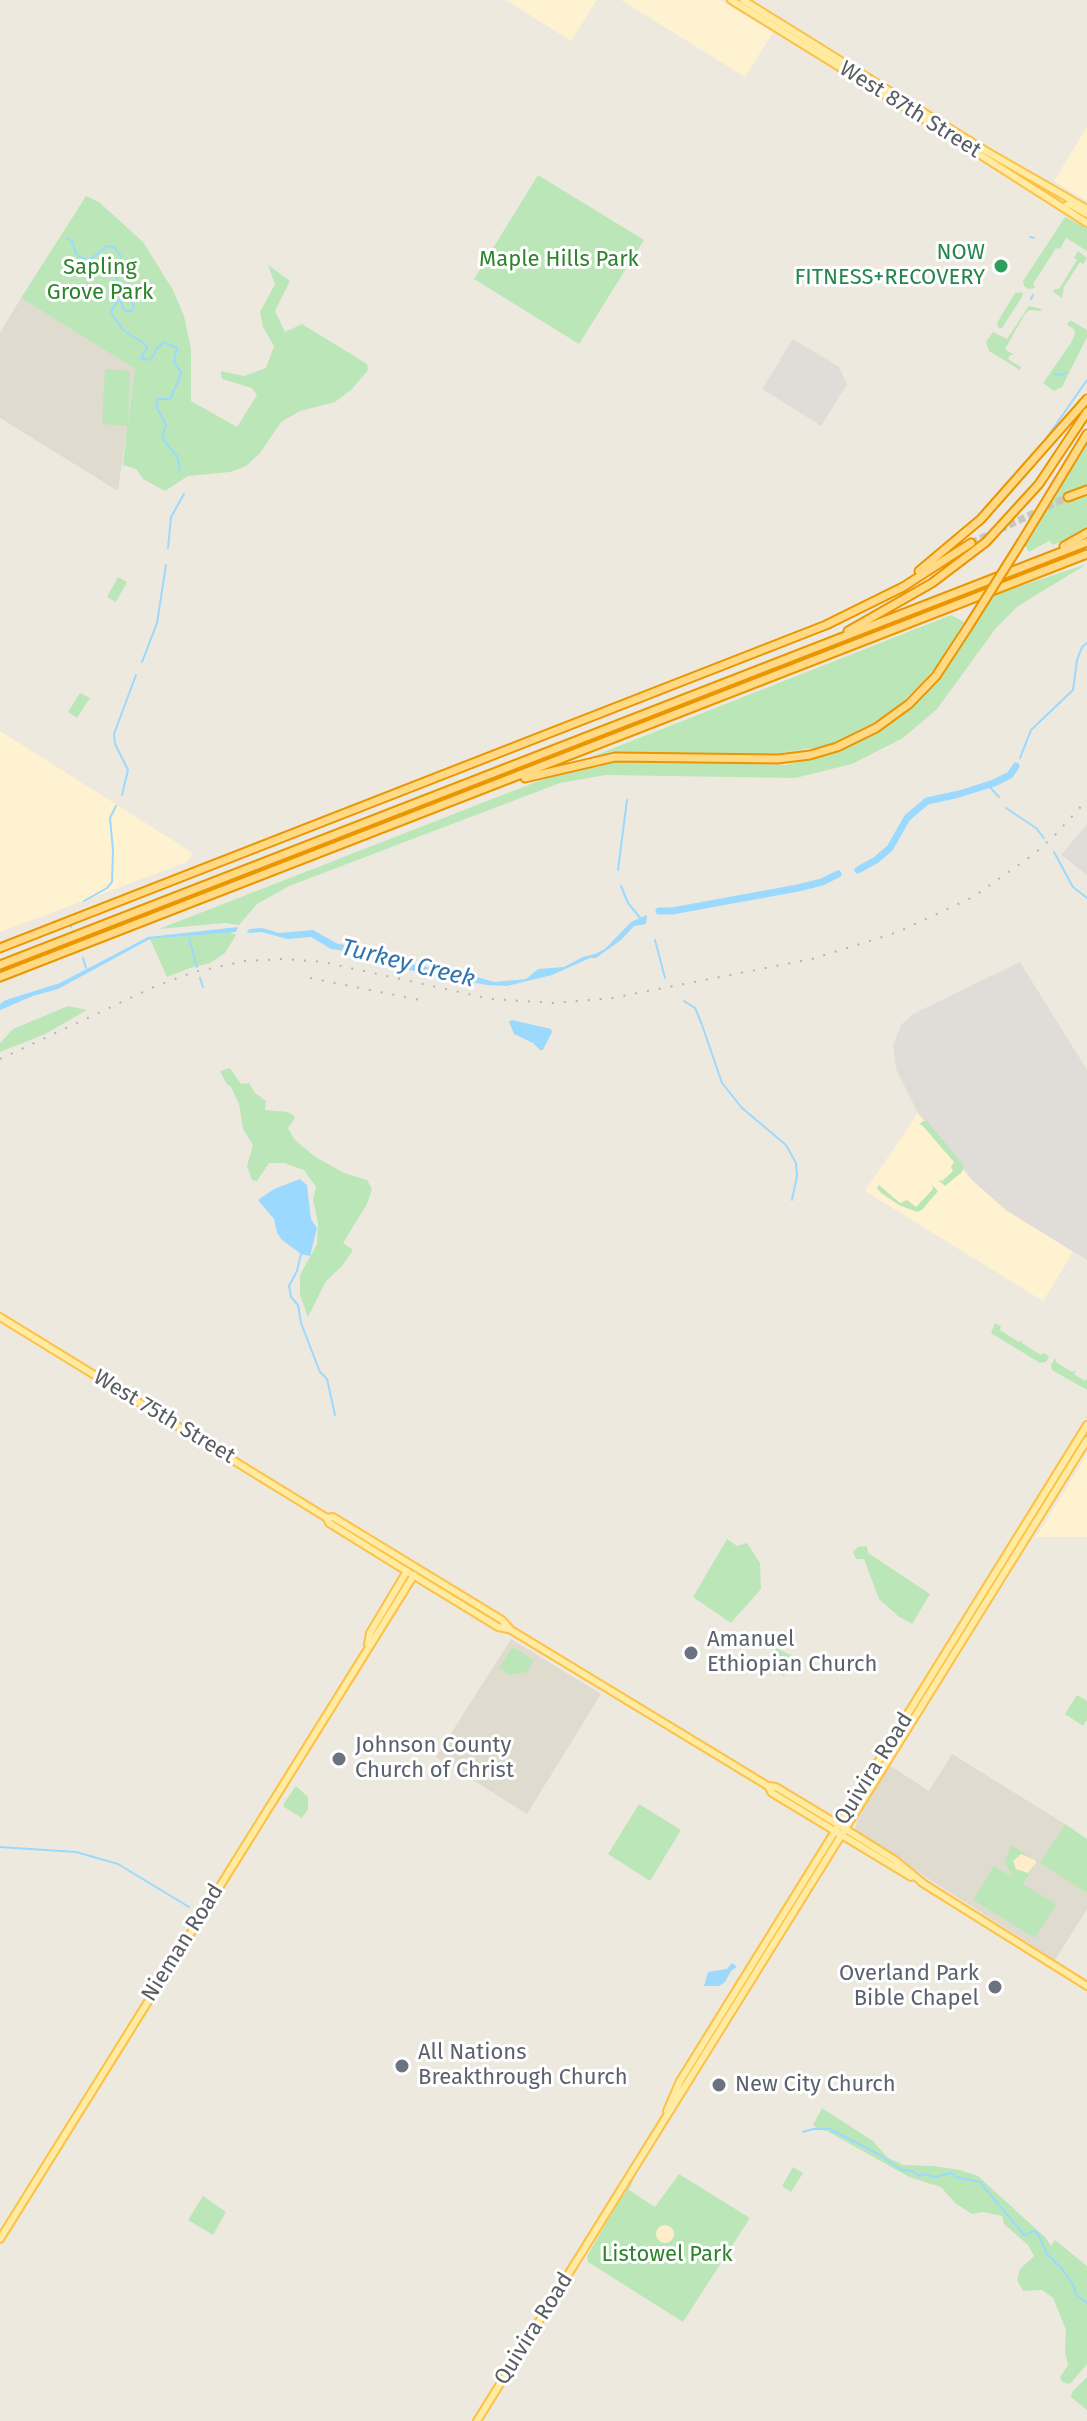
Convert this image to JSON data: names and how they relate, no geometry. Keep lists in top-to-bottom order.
{
  "streets": {
    "main road": [
      "West 87th Street",
      "West 75th Street",
      "Quivira Road",
      "Nieman Road"
    ]
  },
  "crossings": [
    ["West 75th Street", "Quivira Road"],
    ["West 75th Street", "Nieman Road"]
  ],
  "water": ["Turkey Creek"],
  "parks": ["Maple Hills Park", "Sapling Grove Park", "Listowel Park"],
  "places": [
    "NOW FITNESS+RECOVERY",
    "Amanuel Ethiopian Church",
    "Johnson County Church of Christ",
    "Overland Park Bible Chapel",
    "All Nations Breakthrough Church",
    "New City Church"
  ]
}
